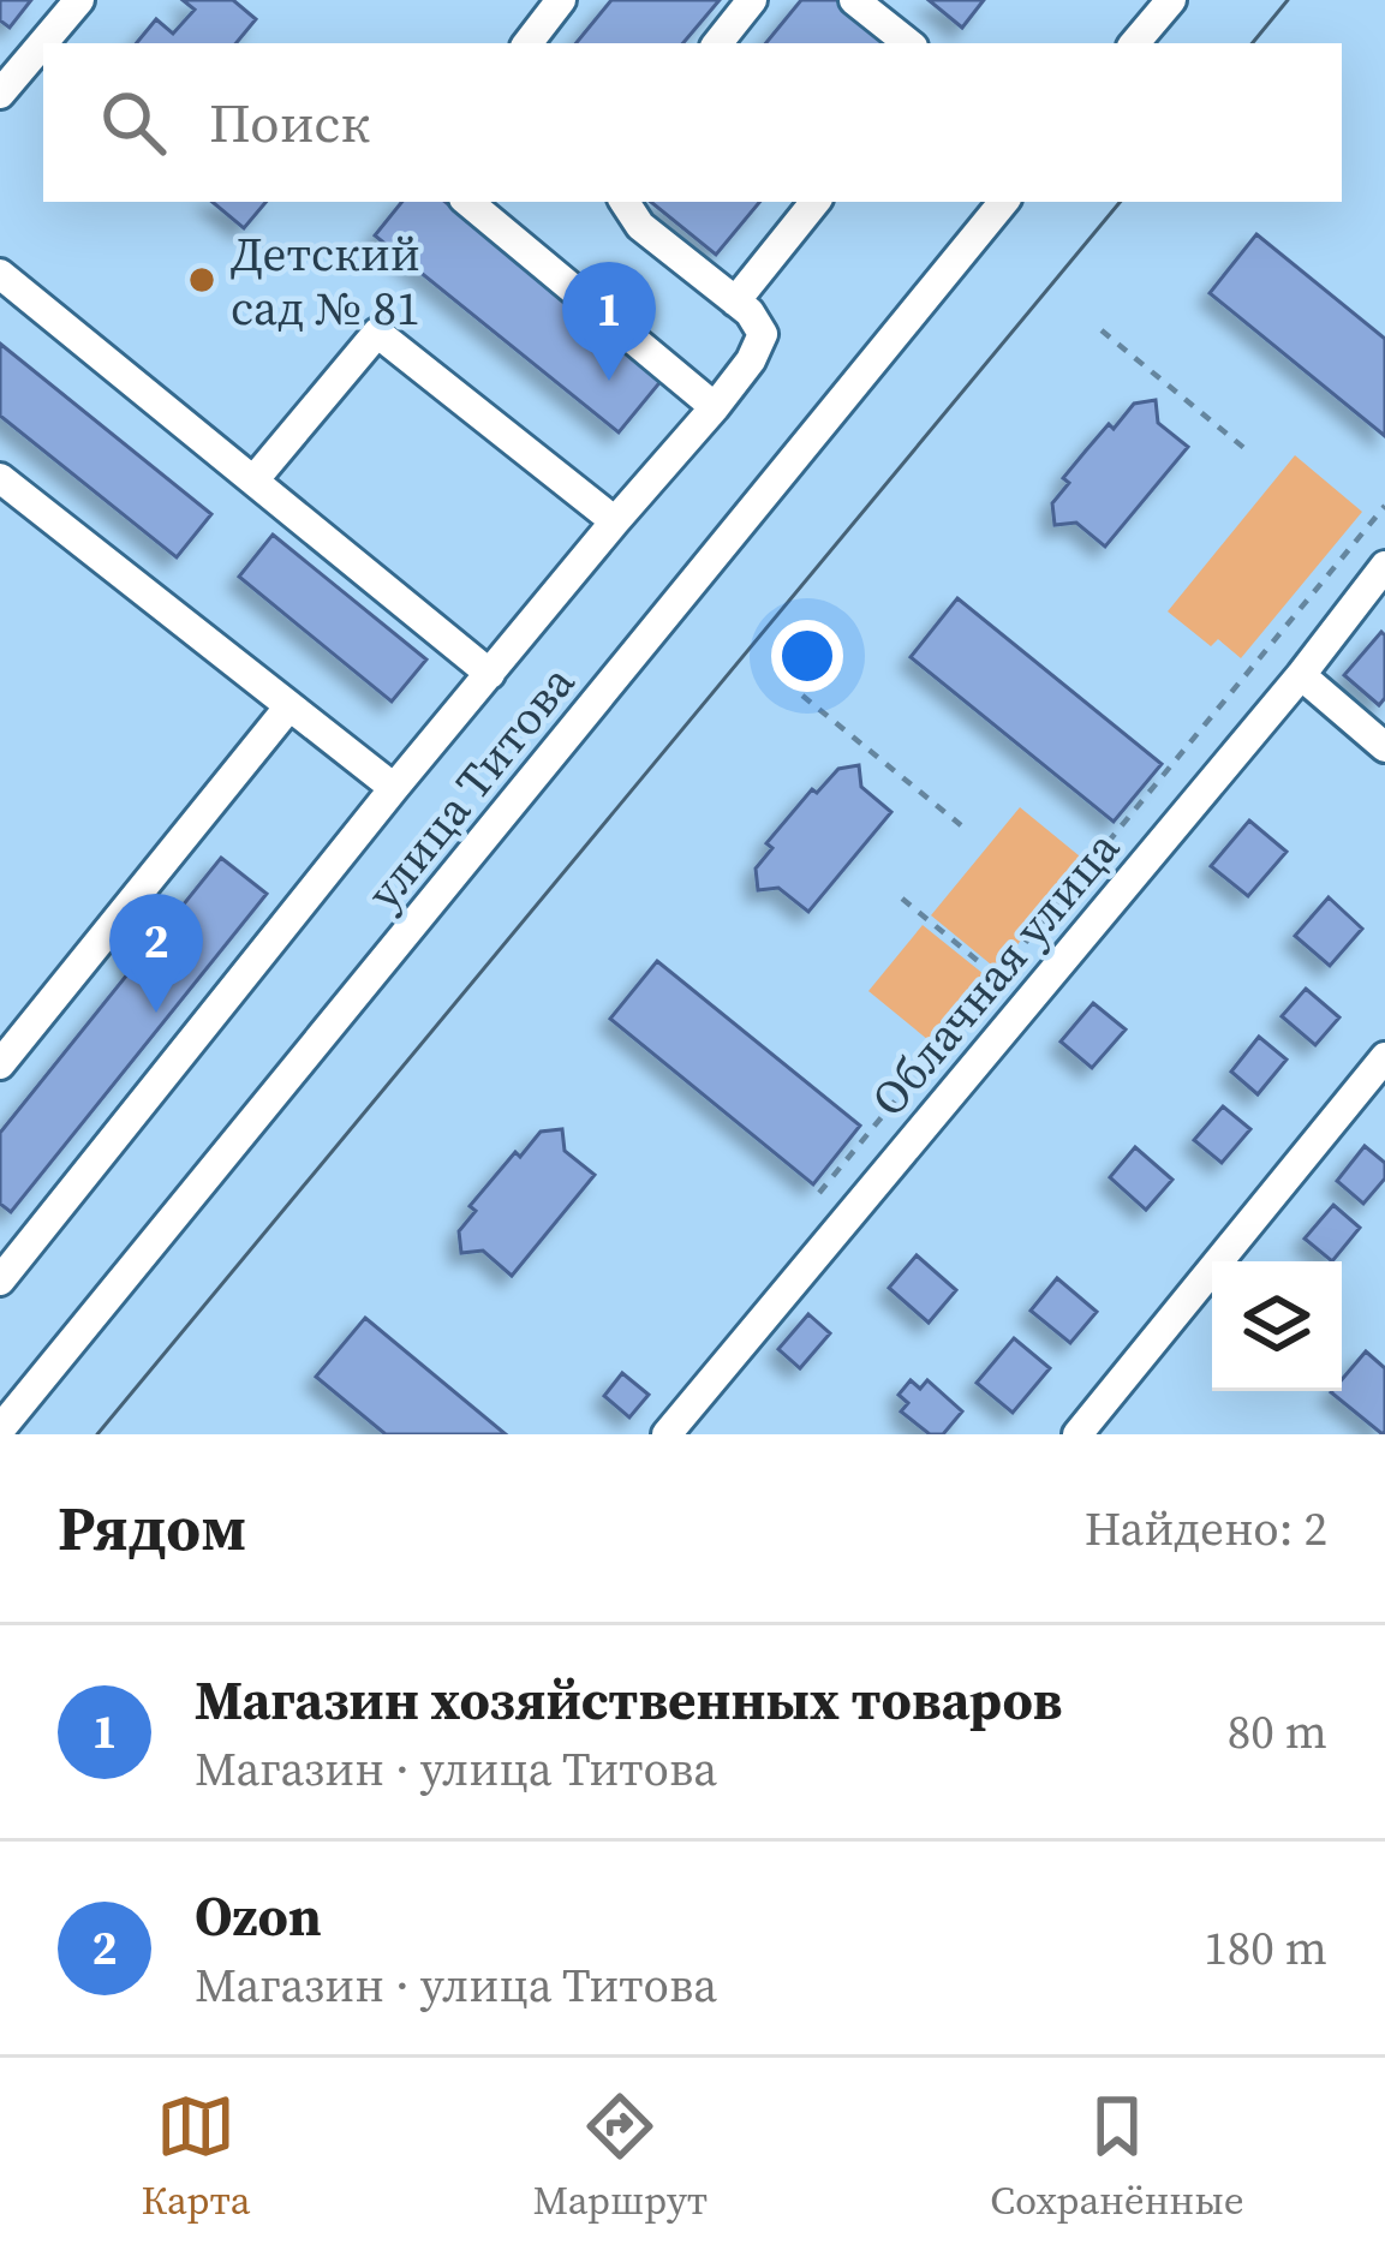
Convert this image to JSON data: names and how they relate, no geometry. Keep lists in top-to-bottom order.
{
  "streets": {
    "street": ["улица Титова", "Облачная улица"]
  },
  "places": ["Детский сад № 81"],
  "page": {
    "search": "Поиск",
    "pins": ["1", "2"],
    "heading": ["Рядом", "Найдено: 2"],
    "list": [
      {
        "mark": "1",
        "name": "Магазин хозяйственных товаров",
        "note": "Магазин · улица Титова",
        "value": "80 m"
      },
      {
        "mark": "2",
        "name": "Ozon",
        "note": "Магазин · улица Титова",
        "value": "180 m"
      }
    ],
    "nav": ["Карта", "Маршрут", "Сохранённые"]
  }
}
